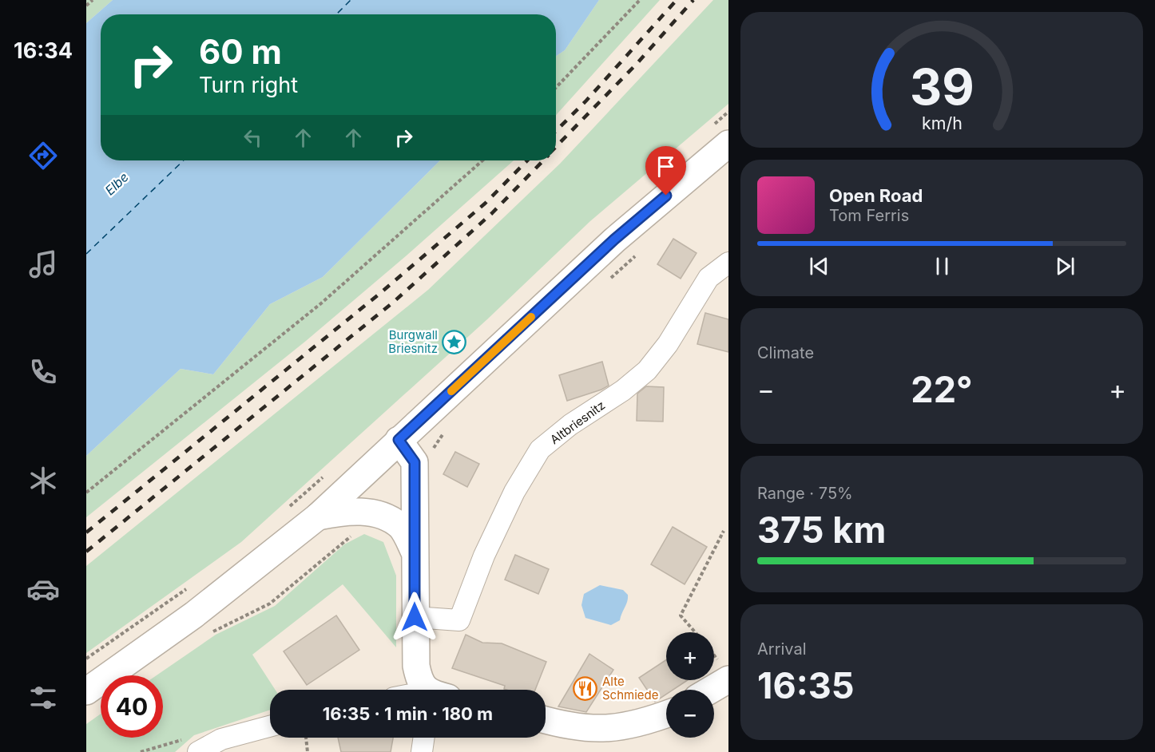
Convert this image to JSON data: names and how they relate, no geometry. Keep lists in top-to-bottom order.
{
  "streets": {
    "street": ["Altbriesnitz"]
  },
  "water": ["Elbe"],
  "places": {
    "place": ["Burgwall Briesnitz"],
    "restaurant": ["Alte Schmiede"]
  },
  "page": {
    "tabs": "16:34",
    "turn": ["60 m", "Turn right"],
    "song": ["Open Road", "Tom Ferris"],
    "tile": [
      "Climate",
      ["Range · 75%", "375 km"],
      ["Arrival", "16:35"]
    ],
    "heat": ["−", "22°", "+"],
    "map_buttons": ["+", "−"],
    "limit": "40",
    "trip": "16:35 · 1 min · 180 m",
    "gauge": ["39", "km/h"]
  }
}
